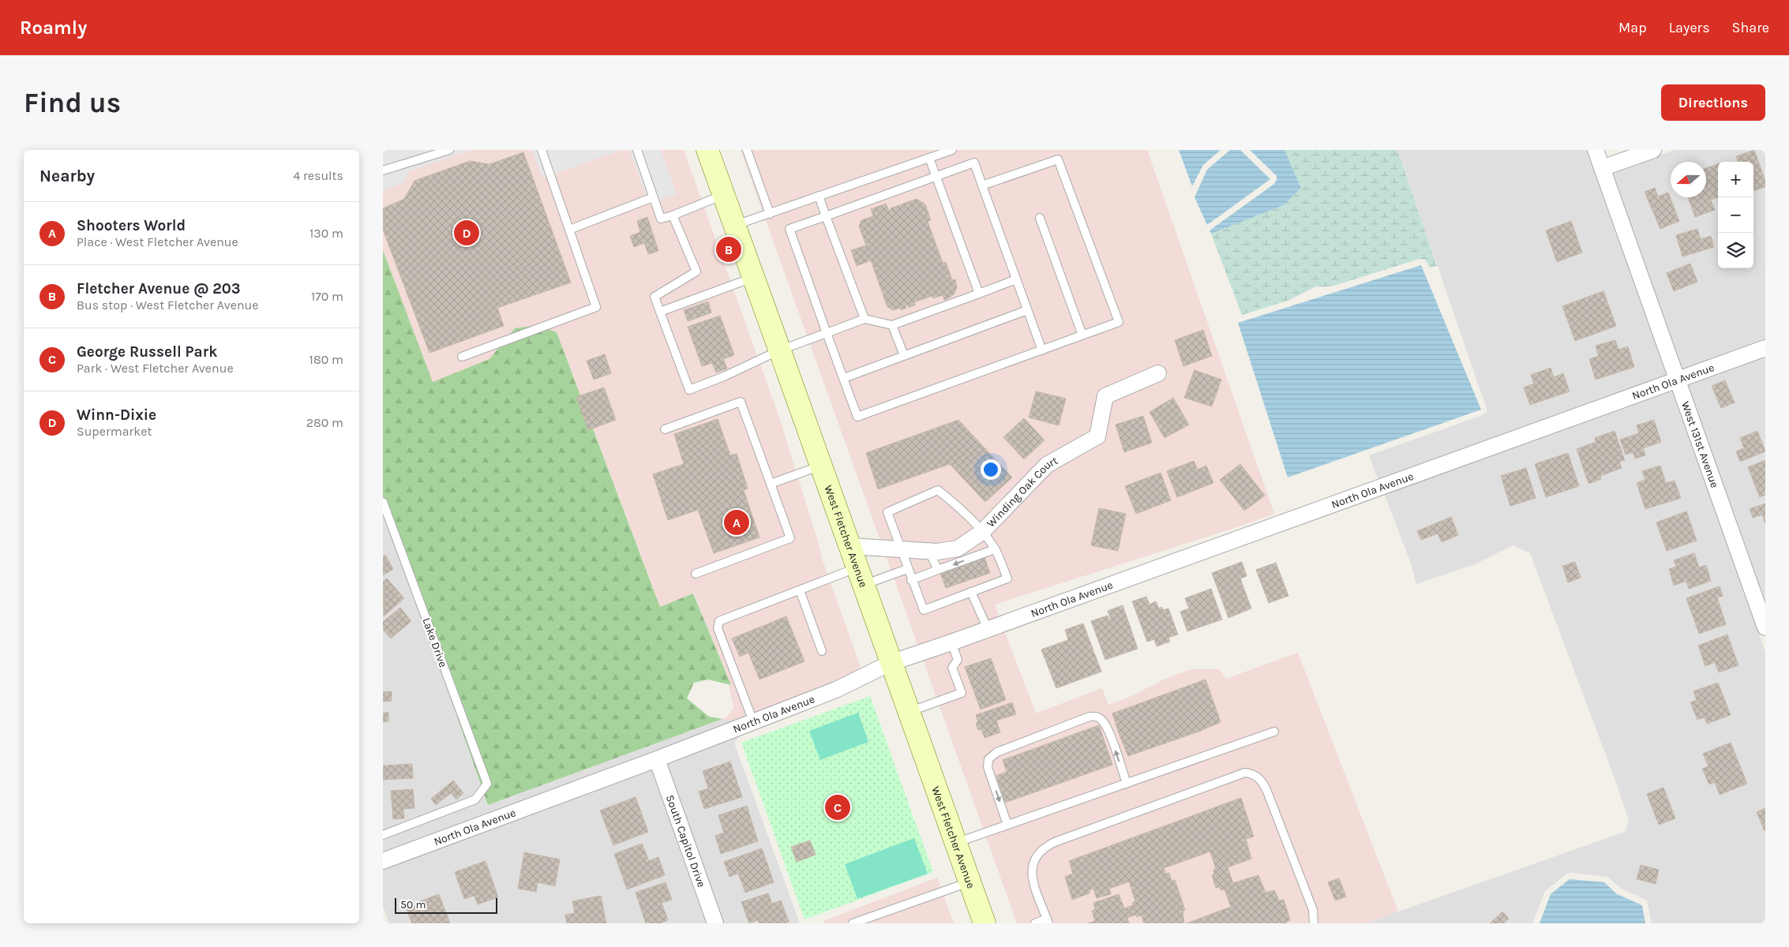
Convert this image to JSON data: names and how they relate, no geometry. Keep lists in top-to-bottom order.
{
  "streets": {
    "main road": ["West Fletcher Avenue"],
    "street": [
      "North Ola Avenue",
      "West 131st Avenue",
      "Winding Oak Court",
      "South Capitol Drive"
    ],
    "lane": ["Lake Drive"]
  },
  "crossings": [
    ["North Ola Avenue", "West 131st Avenue"],
    ["North Ola Avenue", "West Fletcher Avenue"],
    ["North Ola Avenue", "South Capitol Drive"],
    ["Winding Oak Court", "West Fletcher Avenue"]
  ],
  "scale_bar": "50 m",
  "north": "left",
  "page": {
    "header": "Roamly",
    "nav": ["Map", "Layers", "Share"],
    "buttons": "Directions",
    "title": "Find us",
    "heading": ["Nearby", "4 results"],
    "map_buttons": ["+", "−"],
    "list": [
      {
        "mark": "A",
        "name": "Shooters World",
        "note": "Place · West Fletcher Avenue",
        "value": "130 m"
      },
      {
        "mark": "B",
        "name": "Fletcher Avenue @ 203",
        "note": "Bus stop · West Fletcher Avenue",
        "value": "170 m"
      },
      {
        "mark": "C",
        "name": "George Russell Park",
        "note": "Park · West Fletcher Avenue",
        "value": "180 m"
      },
      {
        "mark": "D",
        "name": "Winn-Dixie",
        "note": "Supermarket",
        "value": "280 m"
      }
    ],
    "pins": [
      "D",
      "B",
      "A",
      "C"
    ],
    "scale": "50 m"
  }
}
